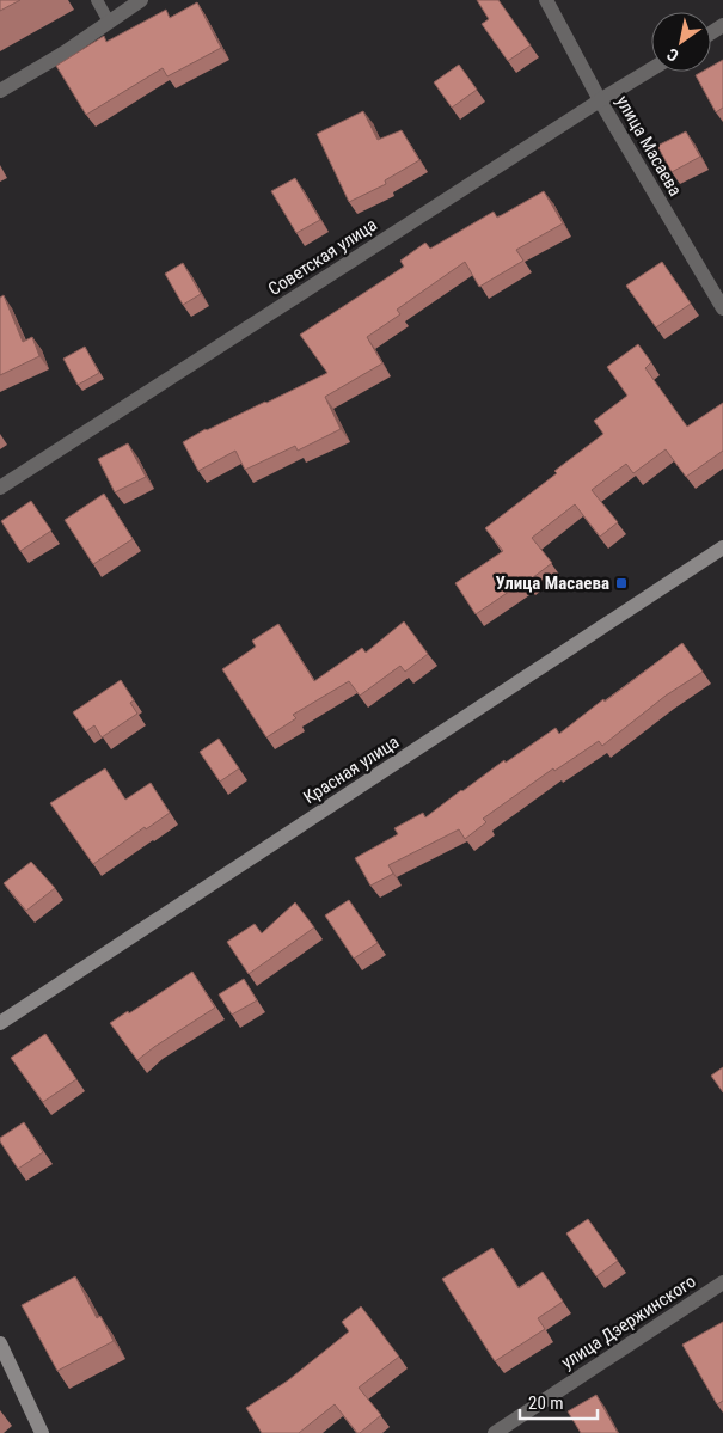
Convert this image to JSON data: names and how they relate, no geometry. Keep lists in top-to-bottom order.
{
  "streets": {
    "street": [
      "улица Масаева",
      "Советская улица",
      "Красная улица",
      "улица Дзержинского"
    ]
  },
  "crossings": [
    ["улица Масаева", "Советская улица"]
  ],
  "places": {
    "transit": ["Улица Масаева"]
  },
  "scale_bar": "20 m",
  "north": "bottom left"
}
